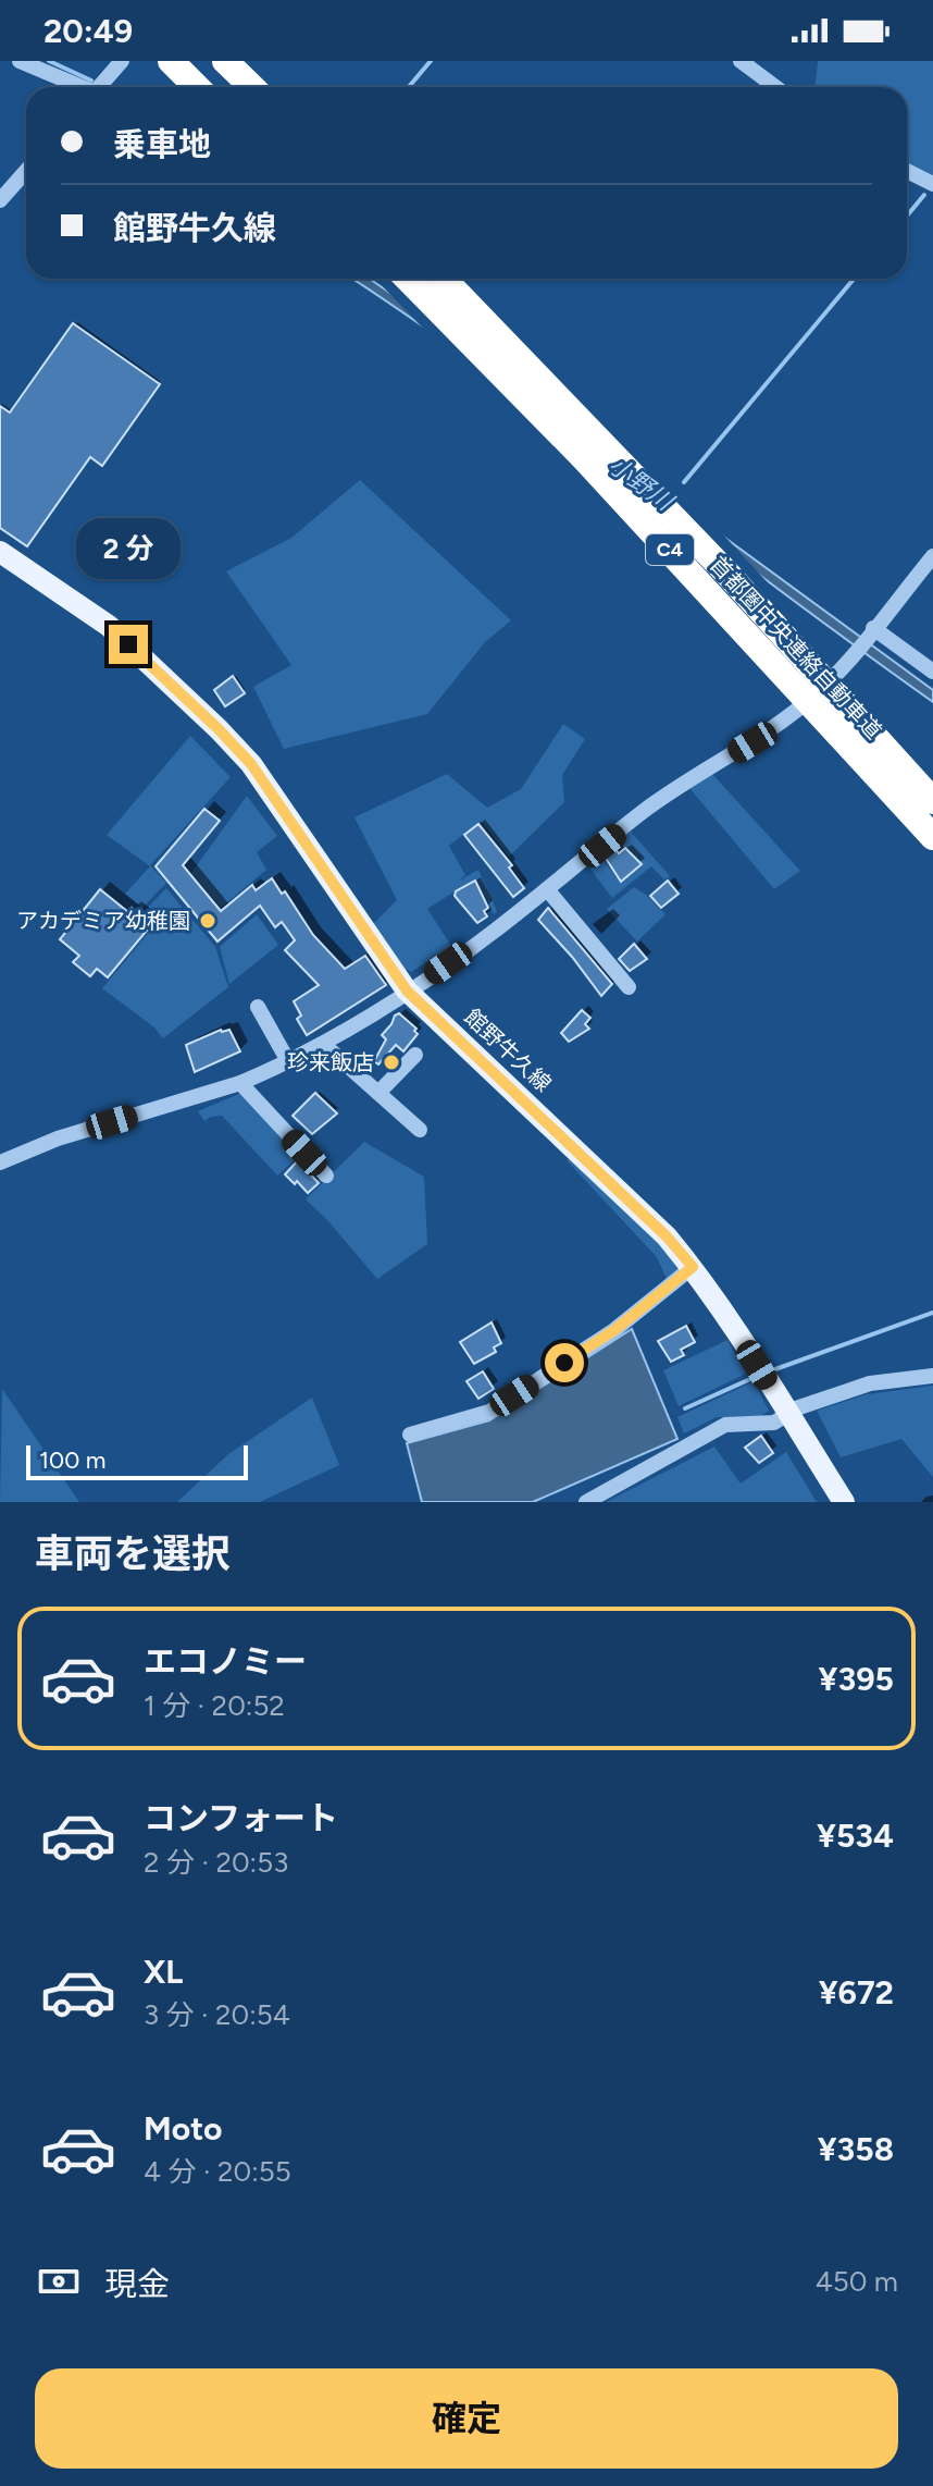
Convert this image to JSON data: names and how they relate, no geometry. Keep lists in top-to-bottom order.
{
  "streets": {
    "highway": ["C4", "首都圏中央連絡自動車道"],
    "main road": ["館野牛久線"]
  },
  "water": ["小野川"],
  "places": ["アカデミア幼稚園", "珍来飯店"],
  "scale_bar": "100 m",
  "page": {
    "status": "20:49",
    "banner": ["乗車地", "館野牛久線"],
    "bubble": "2 分",
    "scale": "100 m",
    "heading": "車両を選択",
    "list": [
      {
        "name": "エコノミー",
        "note": "1 分 · 20:52",
        "value": "¥395"
      },
      {
        "name": "コンフォート",
        "note": "2 分 · 20:53",
        "value": "¥534"
      },
      {
        "name": "XL",
        "note": "3 分 · 20:54",
        "value": "¥672"
      },
      {
        "name": "Moto",
        "note": "4 分 · 20:55",
        "value": "¥358"
      }
    ],
    "pay": ["現金", "450 m"],
    "buttons": "確定"
  }
}
